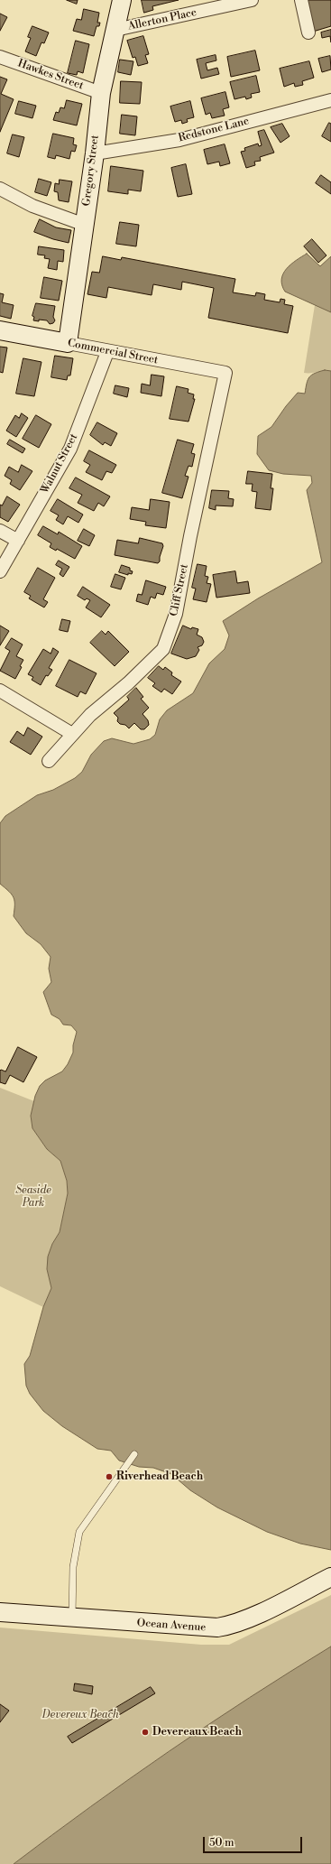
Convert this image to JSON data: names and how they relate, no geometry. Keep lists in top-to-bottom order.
{
  "streets": {
    "street": [
      "Allerton Place",
      "Hawkes Street",
      "Redstone Lane",
      "Gregory Street",
      "Commercial Street",
      "Walnut Street",
      "Cliff Street",
      "Ocean Avenue"
    ]
  },
  "crossings": [
    ["Allerton Place", "Gregory Street"],
    ["Hawkes Street", "Gregory Street"],
    ["Redstone Lane", "Gregory Street"],
    ["Gregory Street", "Commercial Street"],
    ["Commercial Street", "Walnut Street"],
    ["Commercial Street", "Cliff Street"]
  ],
  "parks": ["Seaside Park", "Devereux Beach"],
  "places": ["Riverhead Beach", "Devereaux Beach"],
  "scale_bar": "50 m"
}
